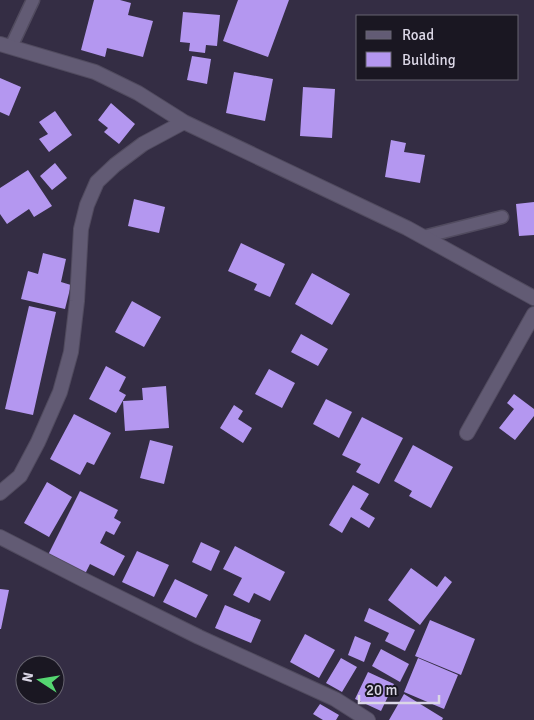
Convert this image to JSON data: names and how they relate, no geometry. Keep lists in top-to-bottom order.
{
  "legend": ["Road", "Building"],
  "scale_bar": "20 m",
  "north": "left"
}
